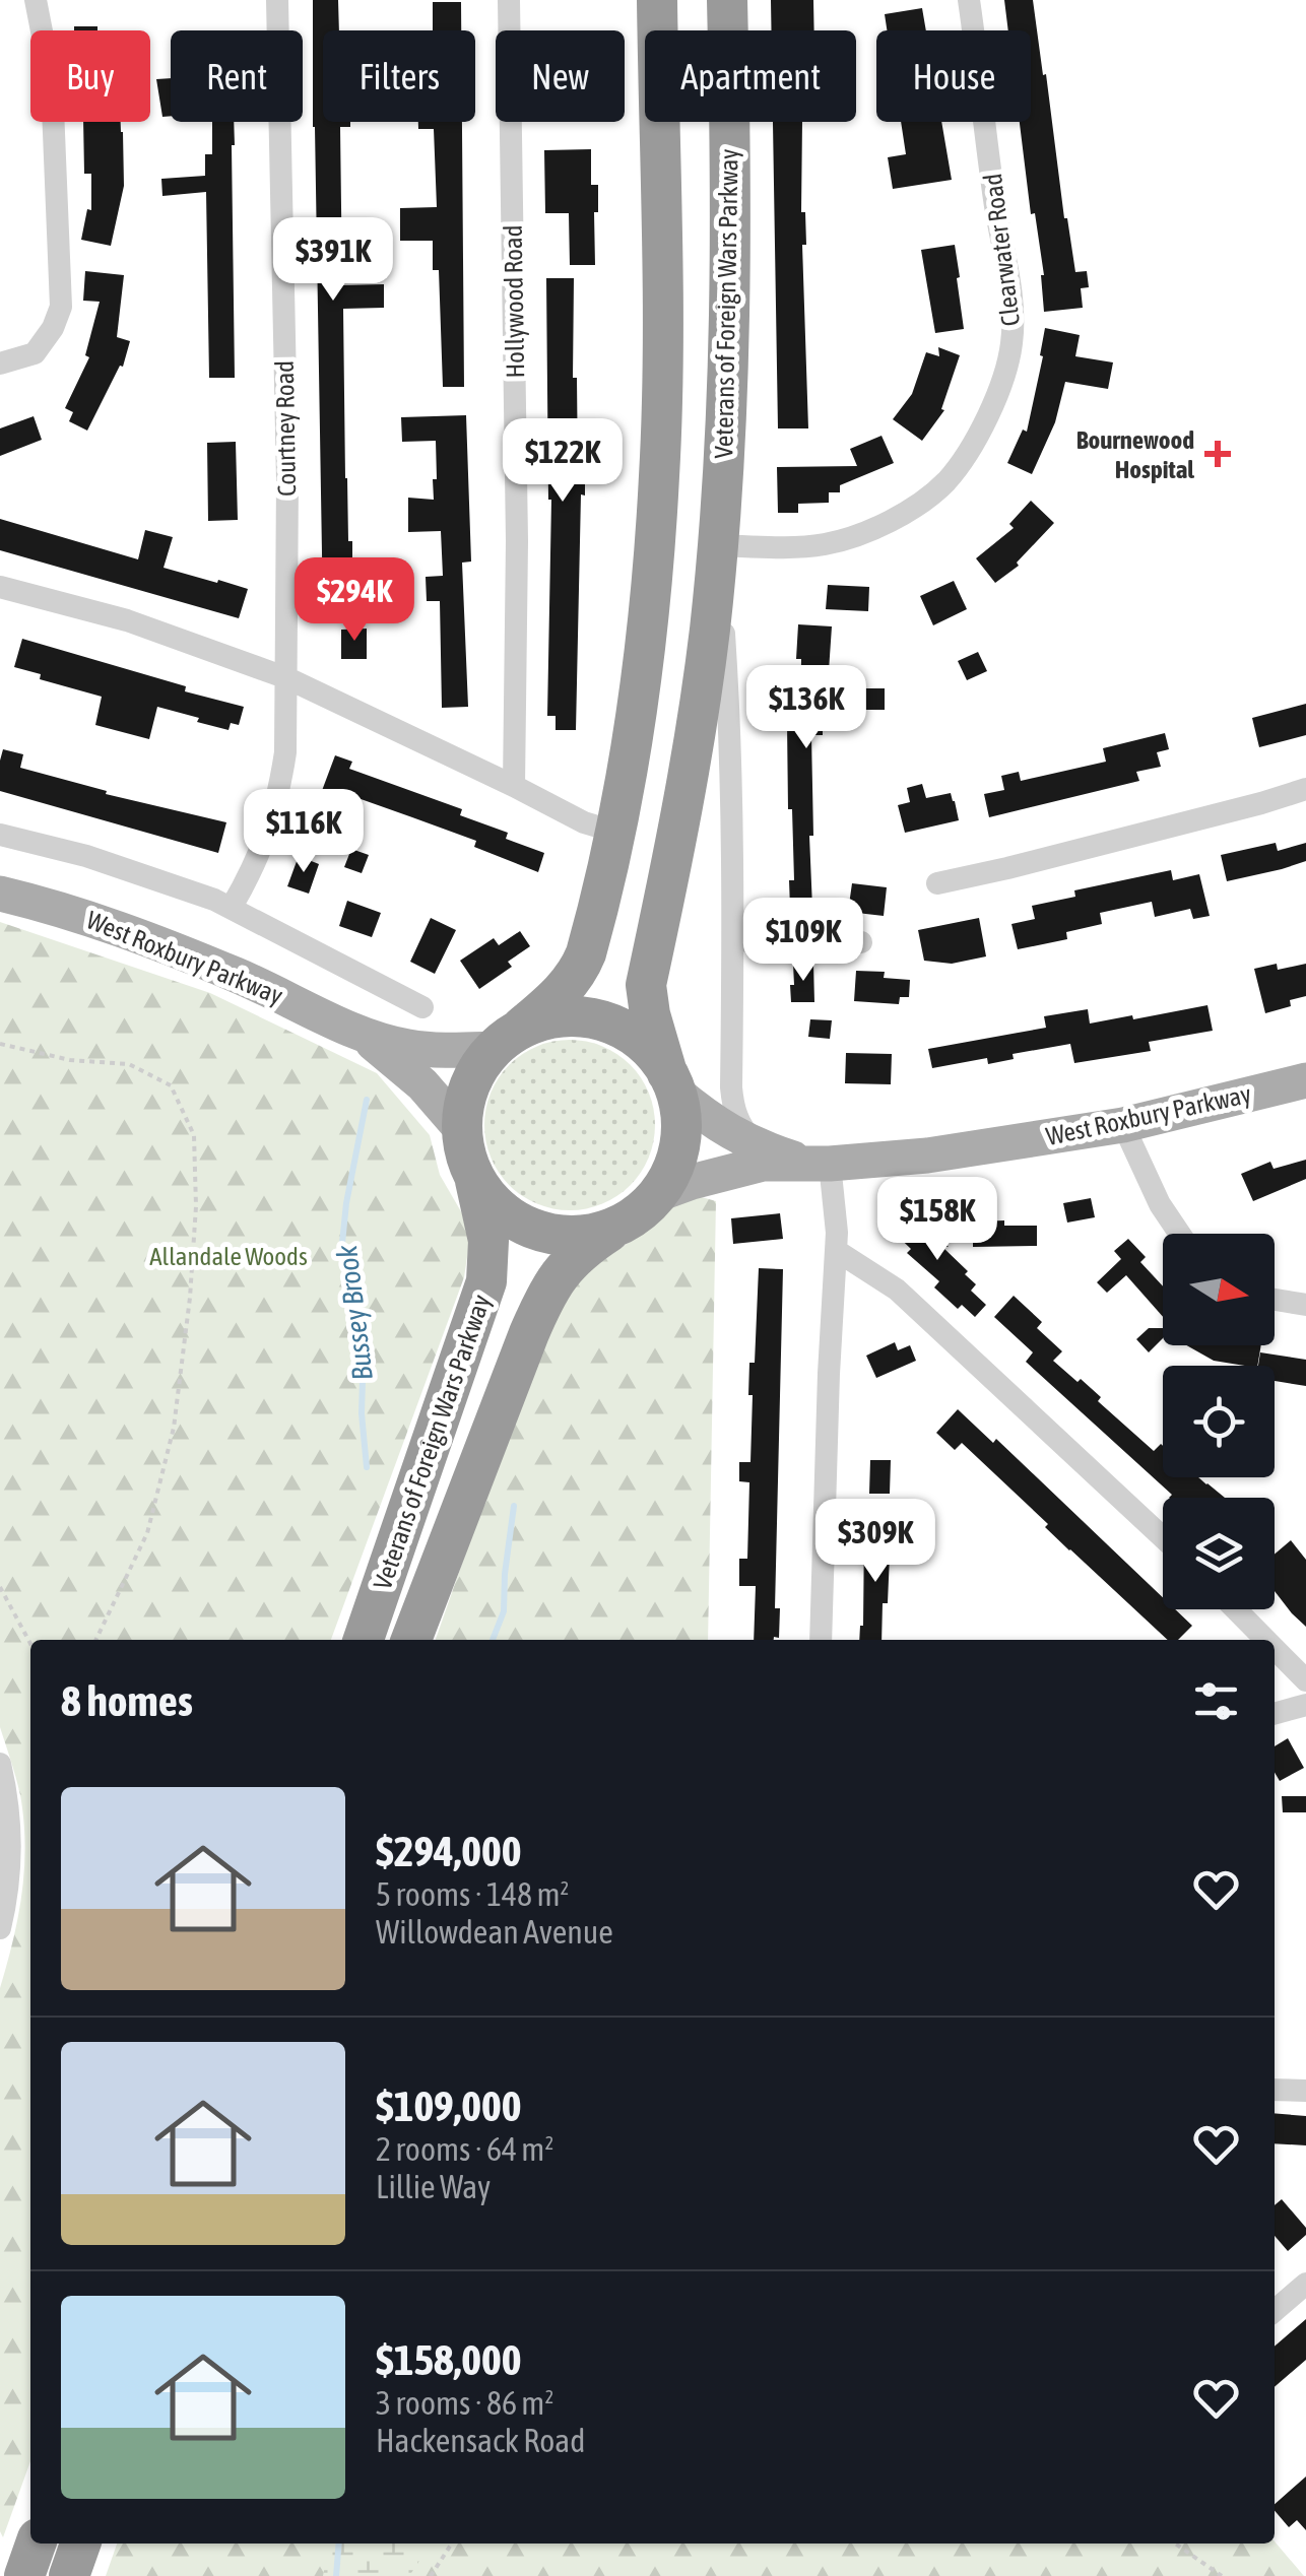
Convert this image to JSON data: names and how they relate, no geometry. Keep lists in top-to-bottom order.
{
  "streets": {
    "highway": ["Veterans of Foreign Wars Parkway"],
    "main road": ["West Roxbury Parkway"],
    "street": ["Clearwater Road", "Hollywood Road", "Courtney Road"]
  },
  "crossings": [
    ["Clearwater Road", "Veterans of Foreign Wars Parkway"],
    ["Veterans of Foreign Wars Parkway", "West Roxbury Parkway"]
  ],
  "water": ["Bussey Brook"],
  "parks": ["Allandale Woods"],
  "places": {
    "health": ["Bournewood Hospital"]
  },
  "north": "right",
  "page": {
    "chip": [
      "Buy",
      "Rent",
      "Filters",
      "New",
      "Apartment",
      "House"
    ],
    "price": [
      "$391K",
      "$122K",
      "$294K",
      "$136K",
      "$116K",
      "$109K",
      "$158K",
      "$309K"
    ],
    "heading": "8 homes",
    "list": [
      {
        "name": "$294,000",
        "note": "5 rooms · 148 m² · Willowdean Avenue"
      },
      {
        "name": "$109,000",
        "note": "2 rooms · 64 m² · Lillie Way"
      },
      {
        "name": "$158,000",
        "note": "3 rooms · 86 m² · Hackensack Road"
      }
    ]
  }
}
